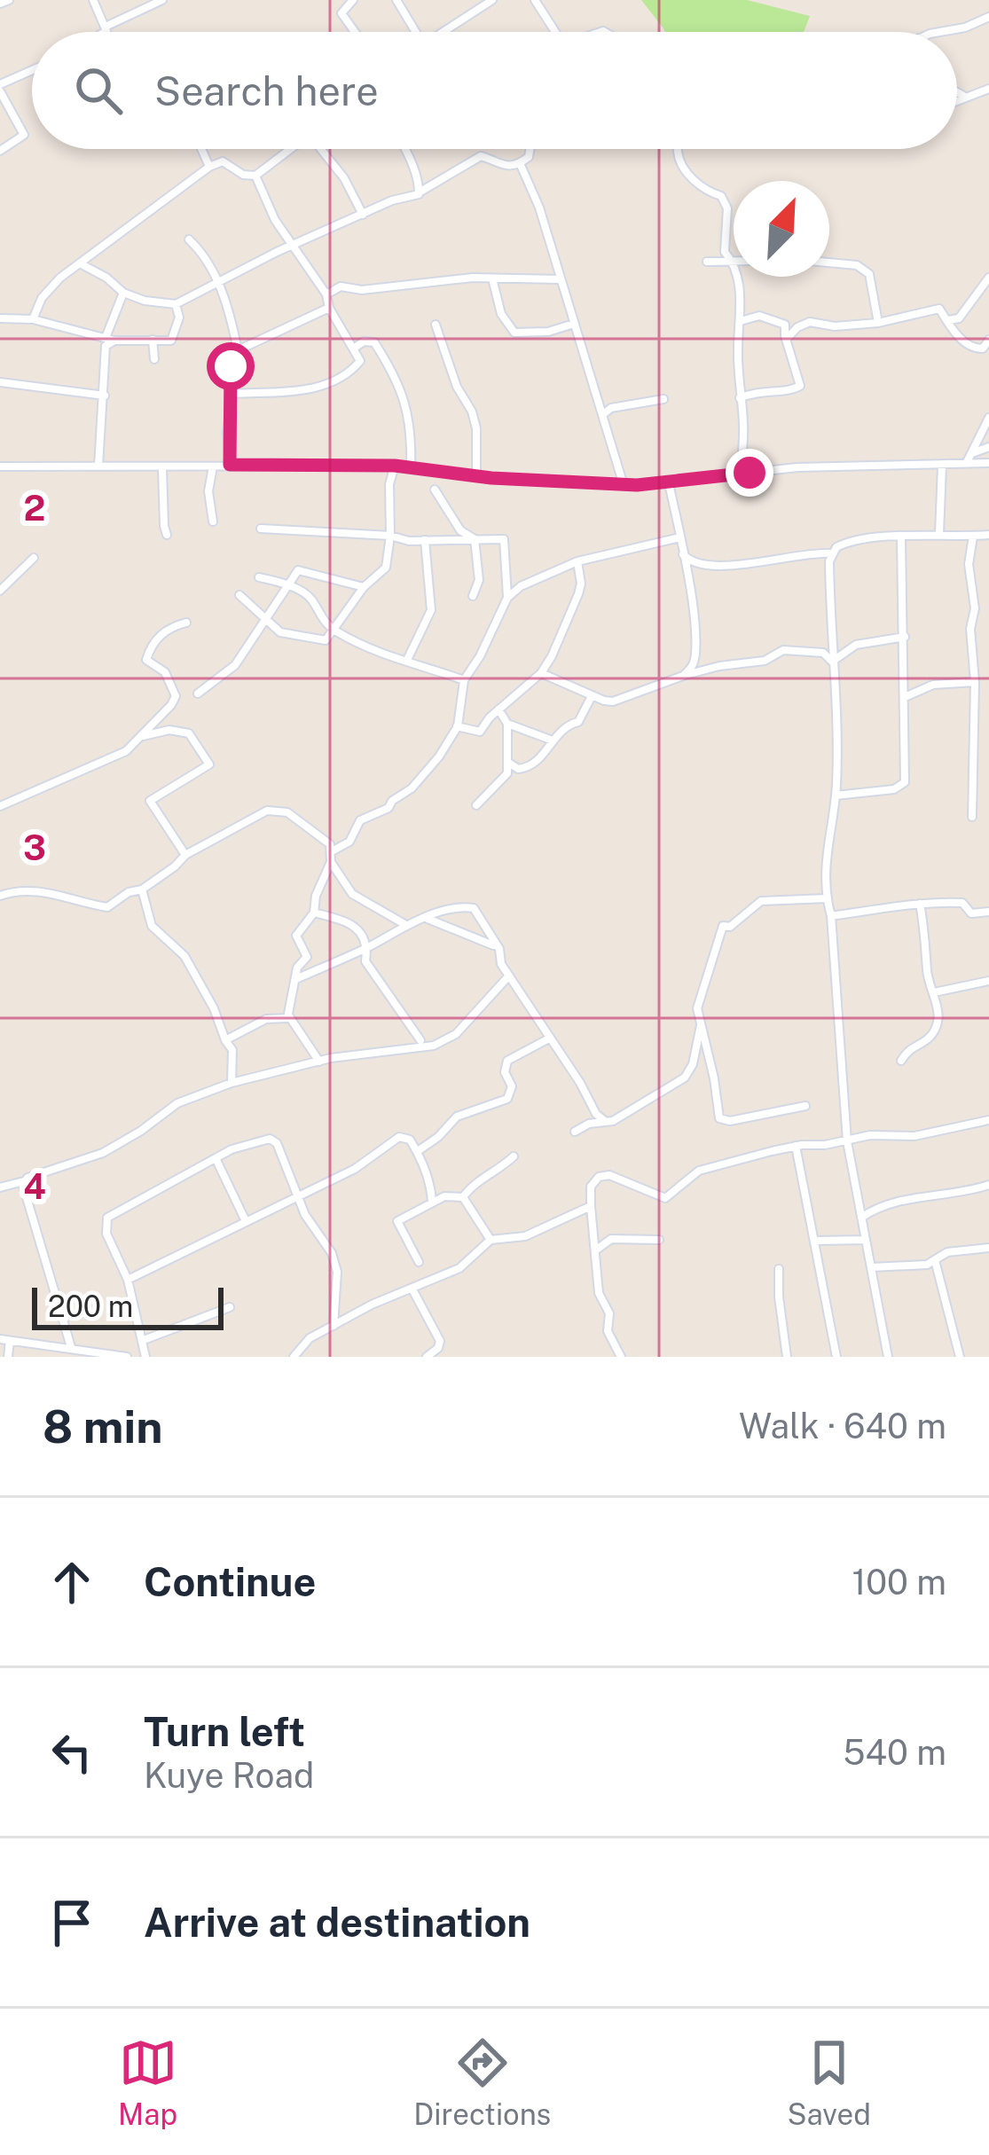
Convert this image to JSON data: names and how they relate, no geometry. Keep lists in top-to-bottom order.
{
  "scale_bar": "200 m",
  "north": "top right",
  "page": {
    "search": "Search here",
    "scale": "200 m",
    "heading": ["8 min", "Walk · 640 m"],
    "list": [
      ["Continue", "100 m"],
      ["Turn left", "Kuye Road", "540 m"],
      "Arrive at destination"
    ],
    "nav": ["Map", "Directions", "Saved"]
  },
  "grid": {
    "rows": ["2", "3", "4"]
  }
}
